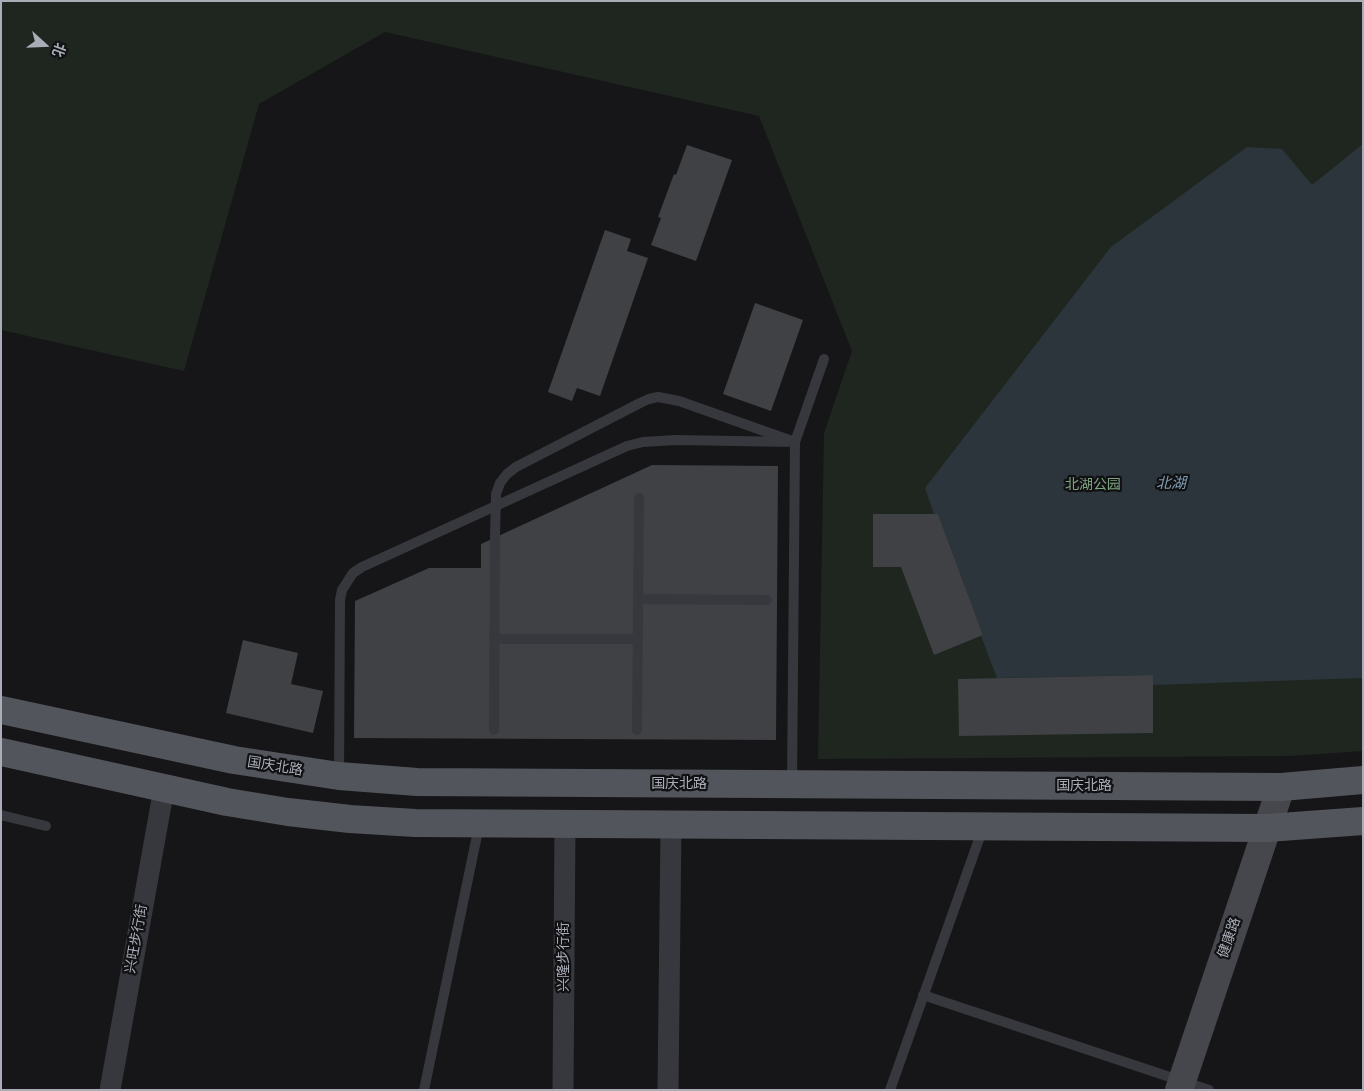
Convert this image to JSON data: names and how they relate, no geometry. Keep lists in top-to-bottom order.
{
  "streets": {
    "main road": ["国庆北路"],
    "street": ["健康路", "兴旺步行街", "兴隆步行街"]
  },
  "crossings": [
    ["国庆北路", "健康路"]
  ],
  "water": ["北湖"],
  "parks": ["北湖公园"],
  "north": "right"
}
